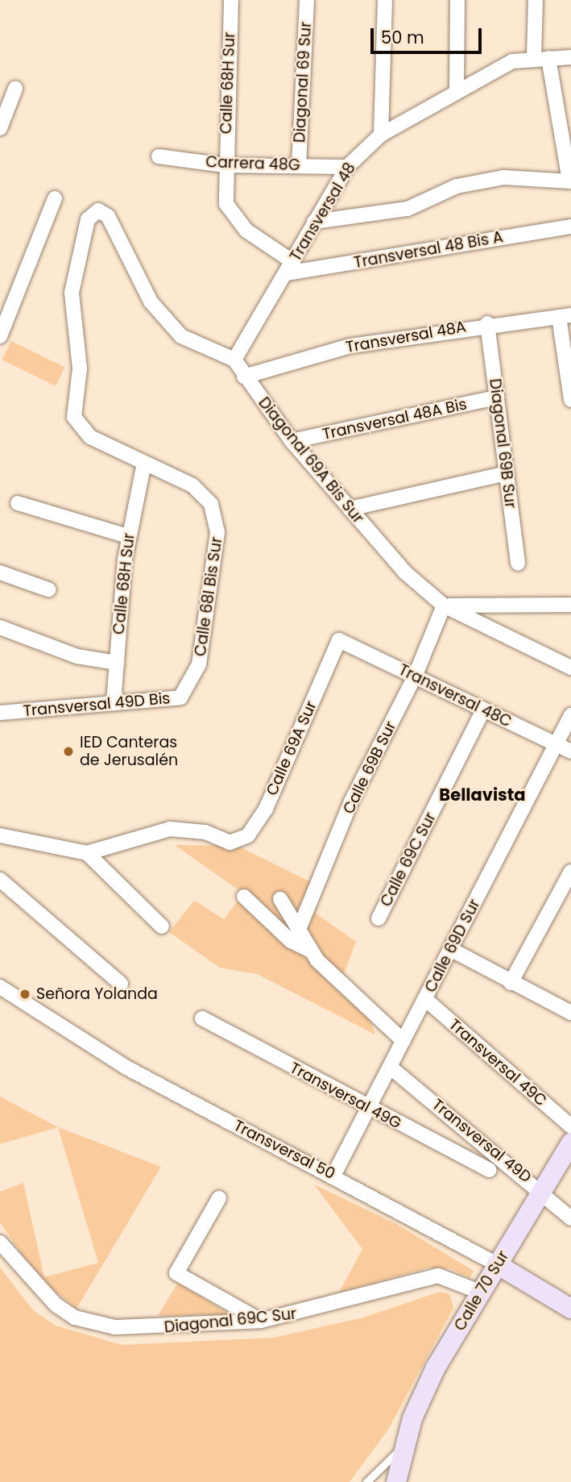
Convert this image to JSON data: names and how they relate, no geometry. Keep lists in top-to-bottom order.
{
  "streets": {
    "street": [
      "Diagonal 69 Sur",
      "Calle 68H Sur",
      "Carrera 48G",
      "Transversal 48",
      "Transversal 48 Bis A",
      "Transversal 48A",
      "Transversal 48A Bis",
      "Diagonal 69B Sur",
      "Diagonal 69A Bis Sur",
      "Calle 68I Bis Sur",
      "Transversal 48C",
      "Transversal 49D Bis",
      "Calle 69A Sur",
      "Calle 69B Sur",
      "Calle 69C Sur",
      "Calle 69D Sur",
      "Transversal 49C",
      "Transversal 49G",
      "Transversal 49D",
      "Transversal 50",
      "Calle 70 Sur",
      "Diagonal 69C Sur"
    ]
  },
  "crossings": [
    ["Diagonal 69 Sur", "Carrera 48G"],
    ["Calle 68H Sur", "Carrera 48G"],
    ["Calle 68H Sur", "Transversal 48"],
    ["Calle 68H Sur", "Transversal 48 Bis A"],
    ["Calle 68H Sur", "Calle 68I Bis Sur"],
    ["Calle 68H Sur", "Transversal 49D Bis"],
    ["Carrera 48G", "Transversal 48"],
    ["Transversal 48", "Transversal 48 Bis A"],
    ["Transversal 48", "Diagonal 69A Bis Sur"],
    ["Transversal 48A", "Diagonal 69B Sur"],
    ["Transversal 48A", "Diagonal 69A Bis Sur"],
    ["Transversal 48A Bis", "Diagonal 69B Sur"],
    ["Transversal 48A Bis", "Diagonal 69A Bis Sur"],
    ["Diagonal 69A Bis Sur", "Calle 69B Sur"],
    ["Calle 68I Bis Sur", "Transversal 49D Bis"],
    ["Transversal 48C", "Calle 69A Sur"],
    ["Transversal 48C", "Calle 69B Sur"],
    ["Transversal 48C", "Calle 69C Sur"],
    ["Transversal 48C", "Calle 69D Sur"],
    ["Calle 69D Sur", "Transversal 49C"],
    ["Calle 69D Sur", "Transversal 49G"],
    ["Calle 69D Sur", "Transversal 49D"],
    ["Calle 69D Sur", "Transversal 50"],
    ["Transversal 49D", "Calle 70 Sur"],
    ["Transversal 50", "Calle 70 Sur"],
    ["Calle 70 Sur", "Diagonal 69C Sur"]
  ],
  "districts": ["Bellavista"],
  "places": ["IED Canteras de Jerusalén", "Señora Yolanda"],
  "scale_bar": "50 m"
}
